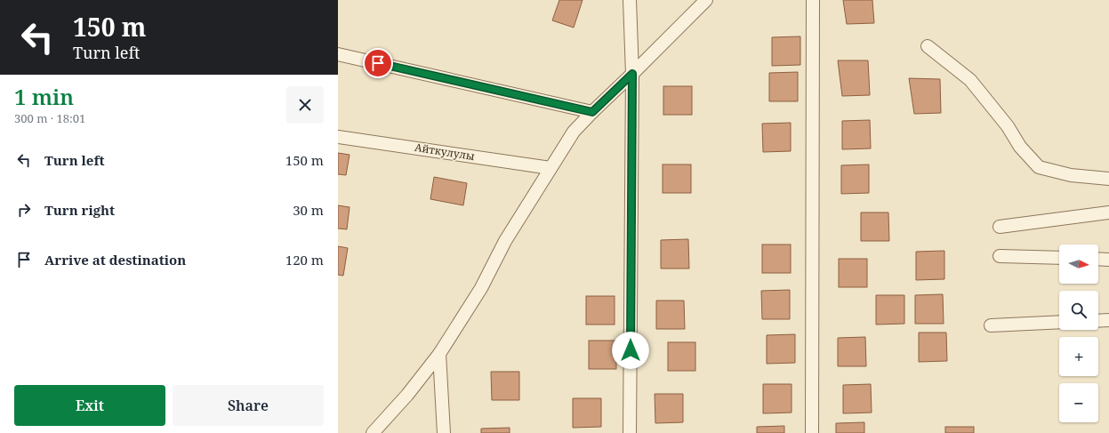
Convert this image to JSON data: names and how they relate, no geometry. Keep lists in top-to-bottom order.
{
  "streets": {
    "street": ["Айткулулы"]
  },
  "north": "right",
  "page": {
    "turn": ["150 m", "Turn left"],
    "heading": ["1 min", "300 m · 18:01"],
    "list": [
      {
        "name": "Turn left",
        "value": "150 m"
      },
      {
        "name": "Turn right",
        "value": "30 m"
      },
      {
        "name": "Arrive at destination",
        "value": "120 m"
      }
    ],
    "map_buttons": ["+", "−"],
    "buttons": ["Exit", "Share"]
  }
}
